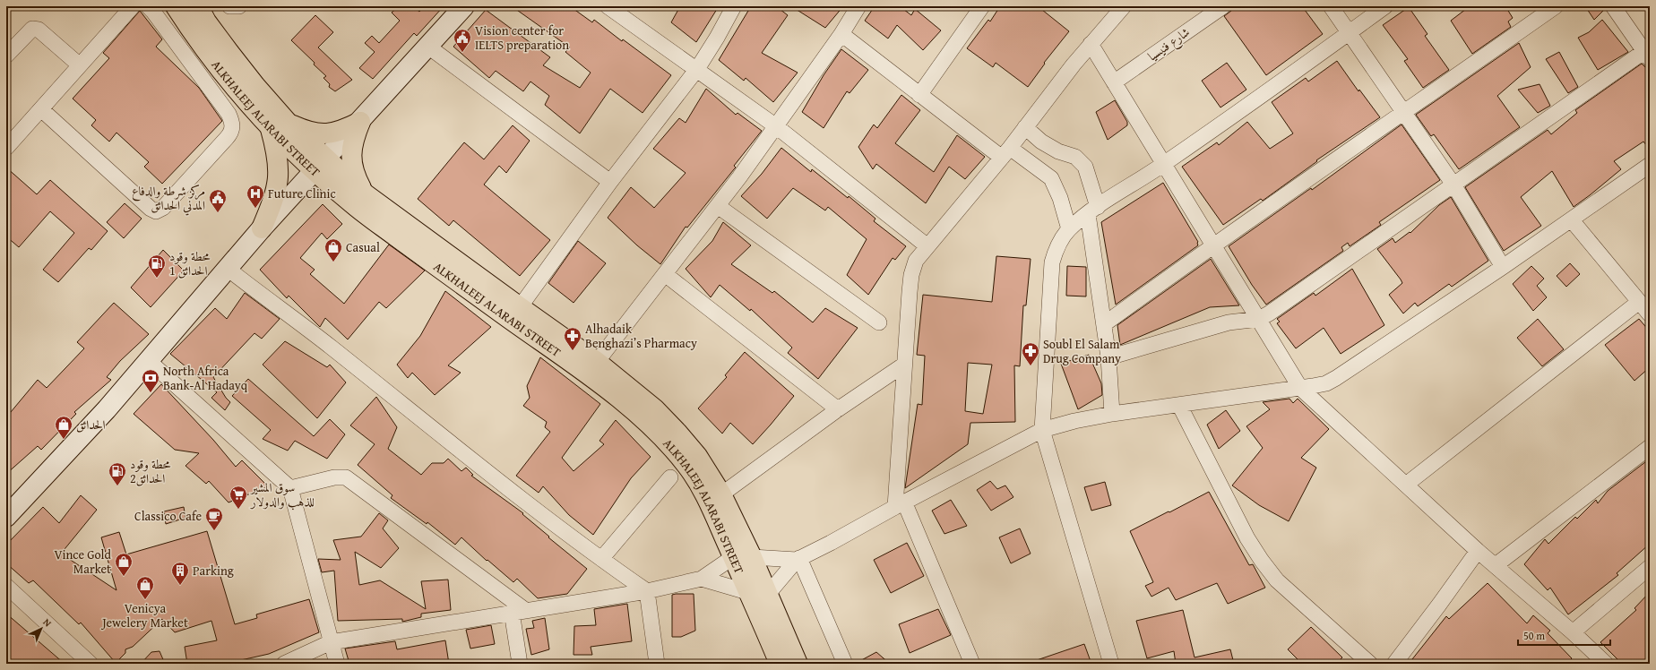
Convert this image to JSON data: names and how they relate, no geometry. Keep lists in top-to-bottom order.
{
  "streets": {
    "main road": ["ALKHALEEJ ALARABI STREET"],
    "street": ["شارع فنيسيا"]
  },
  "places": {
    "public building": ["Vision center for IELTS preparation", "مركز شرطة والدفاع المدني الحدائق"],
    "hospital": ["Future Clinic"],
    "shop": [
      "Casual",
      "الحدائق",
      "Vince Gold Market",
      "Venicya Jewelery Market"
    ],
    "fuel station": ["محطة وقود الحدائق 1", "محطة وقود الحدائق2"],
    "pharmacy": ["Alhadaik Benghazi’s Pharmacy", "Soubl El Salam Drug Company"],
    "bank": ["North Africa Bank-Al Hadayq"],
    "supermarket": ["سوق المشير للذهب والدولار"],
    "cafe": ["Classico Cafe"],
    "building": ["Parking"]
  },
  "scale_bar": "50 m",
  "north": "top right"
}
